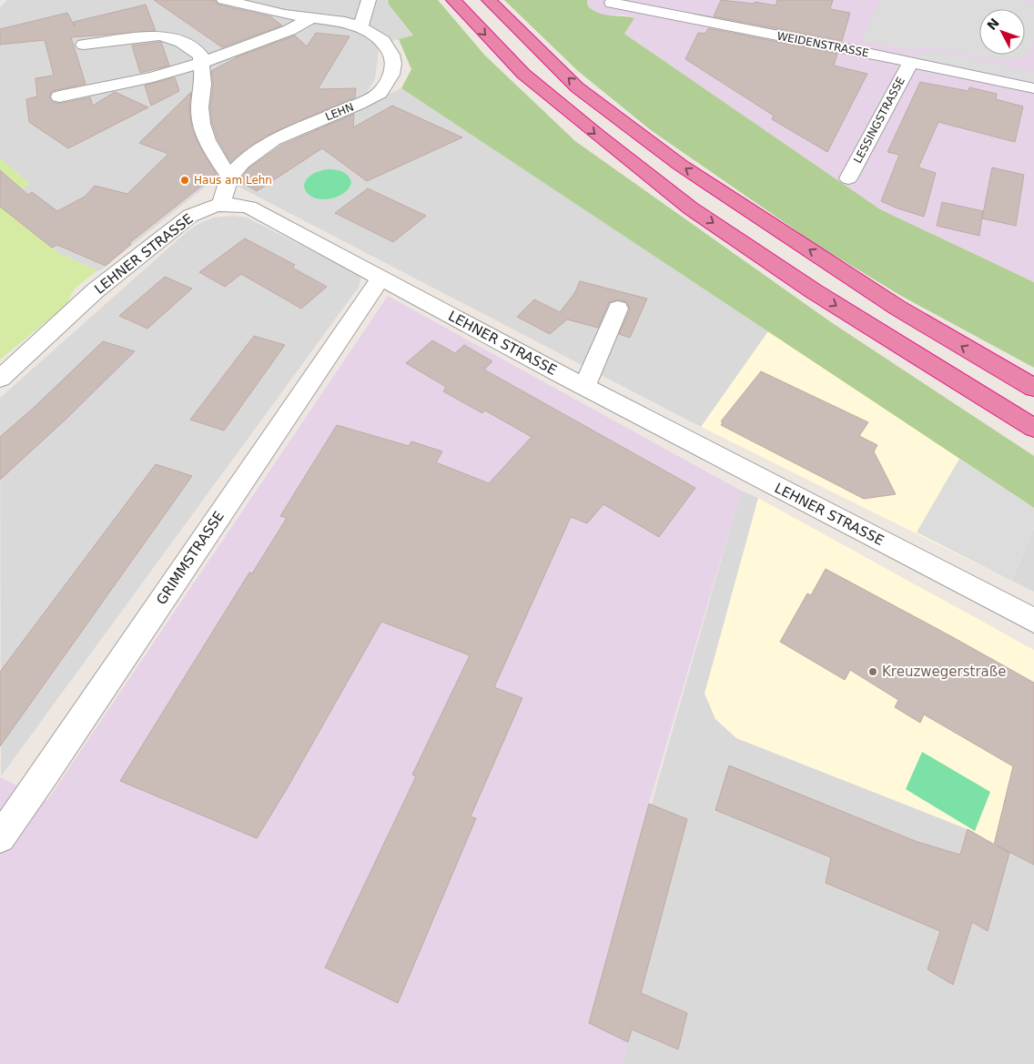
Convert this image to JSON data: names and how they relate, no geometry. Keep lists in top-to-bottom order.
{
  "streets": {
    "street": [
      "WEIDENSTRASSE",
      "LEHN",
      "LESSINGSTRASSE",
      "LEHNER STRASSE",
      "GRIMMSTRASSE"
    ]
  },
  "crossings": [
    ["WEIDENSTRASSE", "LESSINGSTRASSE"],
    ["LEHN", "LEHNER STRASSE"],
    ["LEHNER STRASSE", "GRIMMSTRASSE"]
  ],
  "places": ["Haus am Lehn", "Kreuzwegerstraße"],
  "north": "top left"
}
